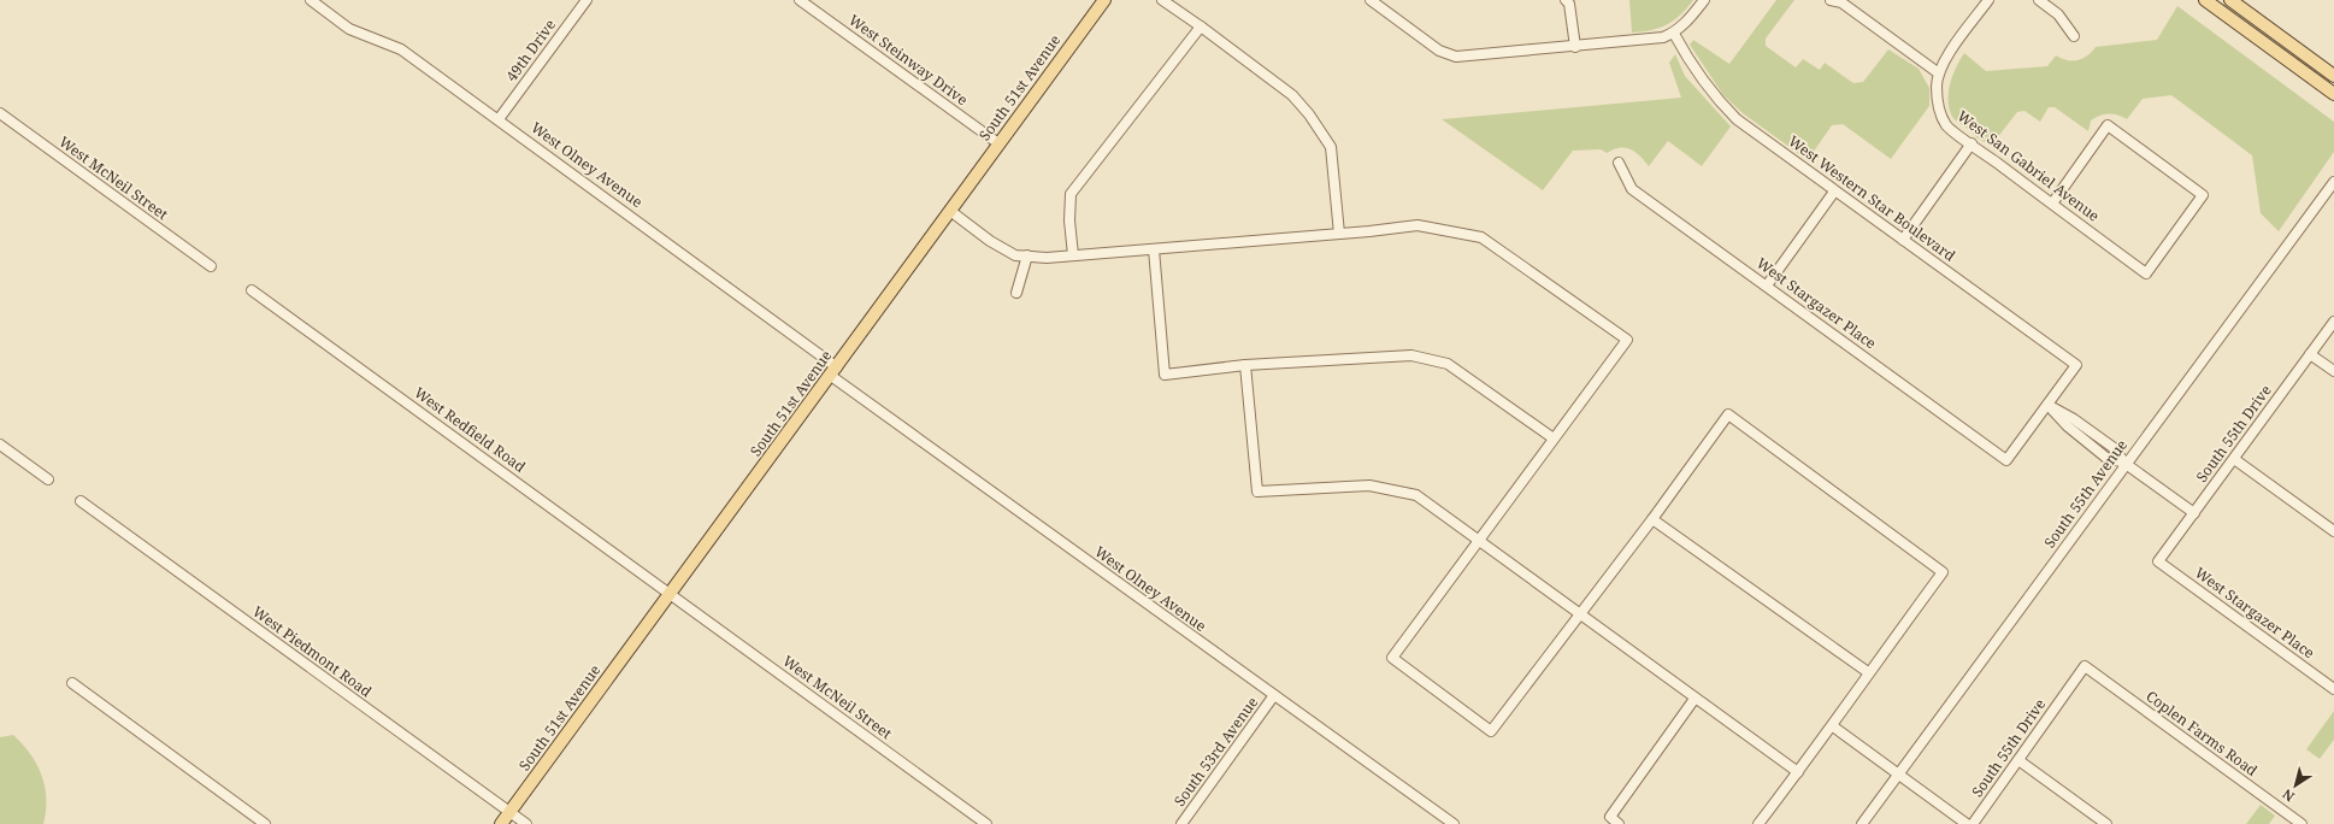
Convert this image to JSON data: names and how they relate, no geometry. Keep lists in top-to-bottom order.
{
  "streets": {
    "main road": ["South 51st Avenue"],
    "street": [
      "49th Drive",
      "West Steinway Drive",
      "West Olney Avenue",
      "West San Gabriel Avenue",
      "West McNeil Street",
      "West Western Star Boulevard",
      "West Stargazer Place",
      "West Redfield Road",
      "South 55th Drive",
      "South 55th Avenue",
      "West Piedmont Road",
      "Coplen Farms Road",
      "South 53rd Avenue"
    ]
  },
  "crossings": [
    ["49th Drive", "West Olney Avenue"],
    ["West Steinway Drive", "South 51st Avenue"],
    ["South 51st Avenue", "West Olney Avenue"],
    ["South 51st Avenue", "West McNeil Street"],
    ["South 51st Avenue", "West Redfield Road"],
    ["South 51st Avenue", "West Piedmont Road"],
    ["West Olney Avenue", "South 53rd Avenue"],
    ["West McNeil Street", "West Redfield Road"],
    ["West Western Star Boulevard", "West Stargazer Place"],
    ["West Stargazer Place", "South 55th Drive"],
    ["South 55th Drive", "Coplen Farms Road"]
  ],
  "north": "bottom left"
}
